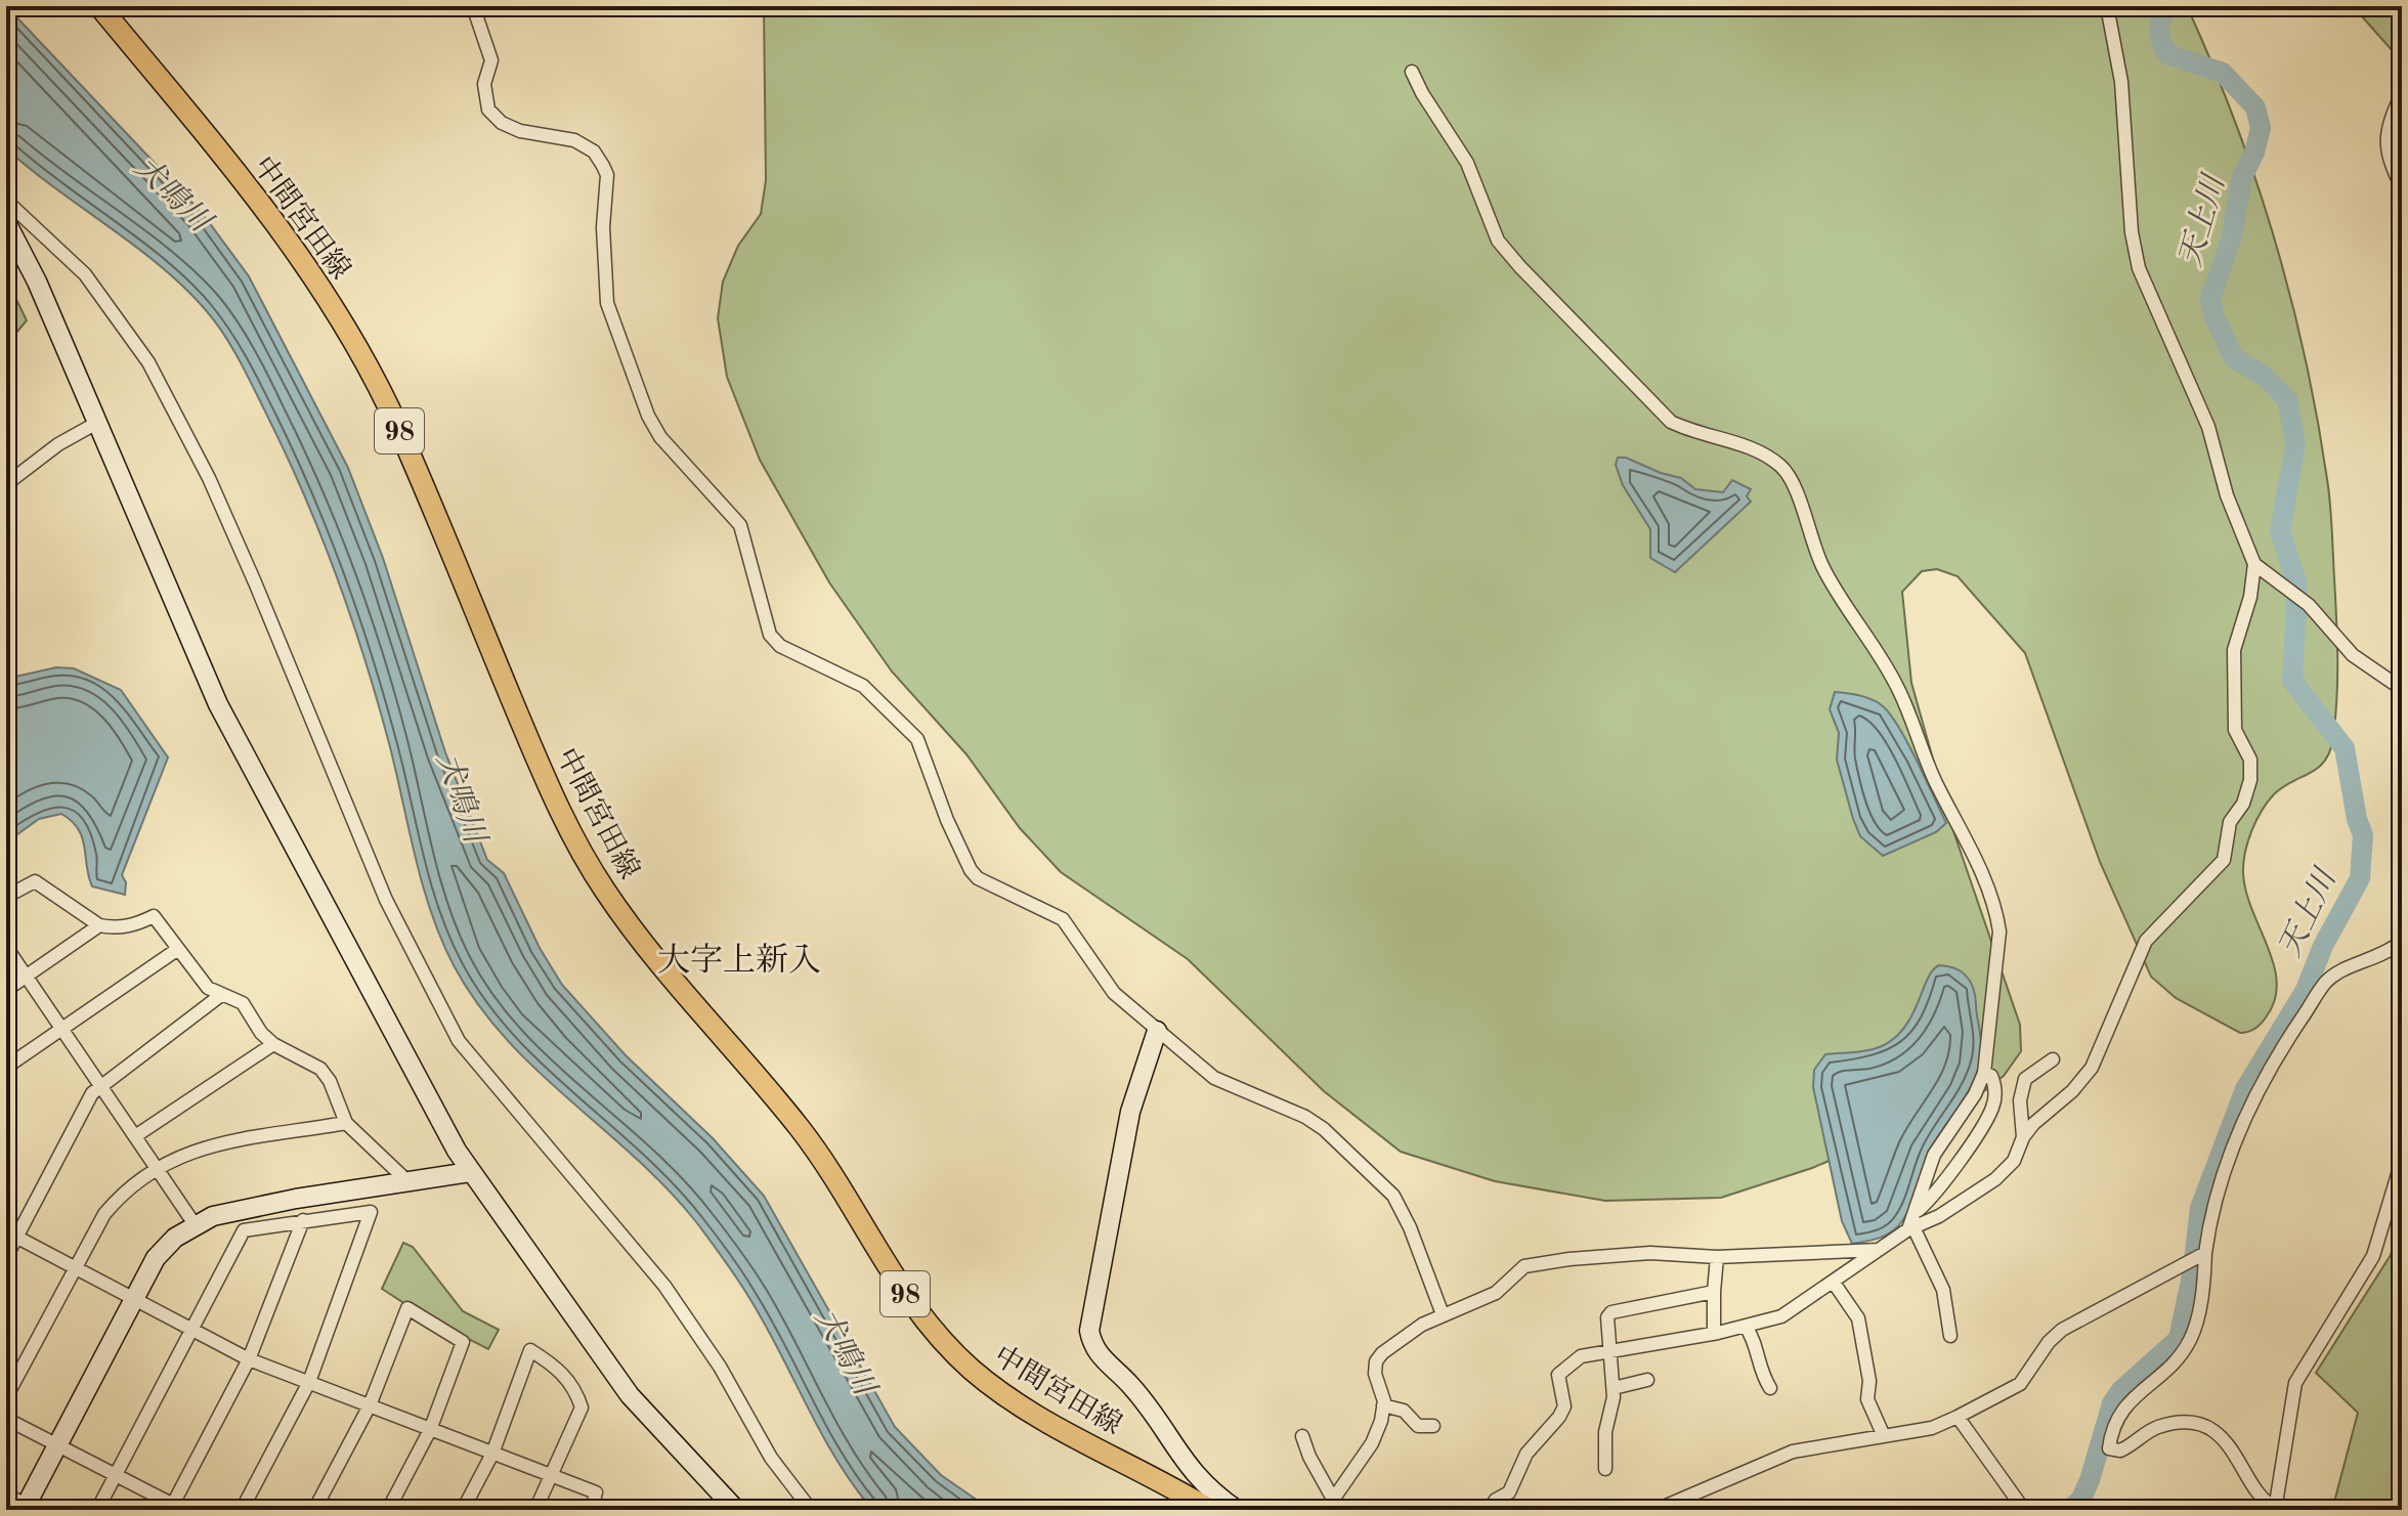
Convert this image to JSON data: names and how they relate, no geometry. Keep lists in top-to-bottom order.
{
  "streets": {
    "main road": ["中間宮田線", "98"]
  },
  "districts": ["大字上新入"],
  "water": ["犬鳴川", "天上川"]
}
